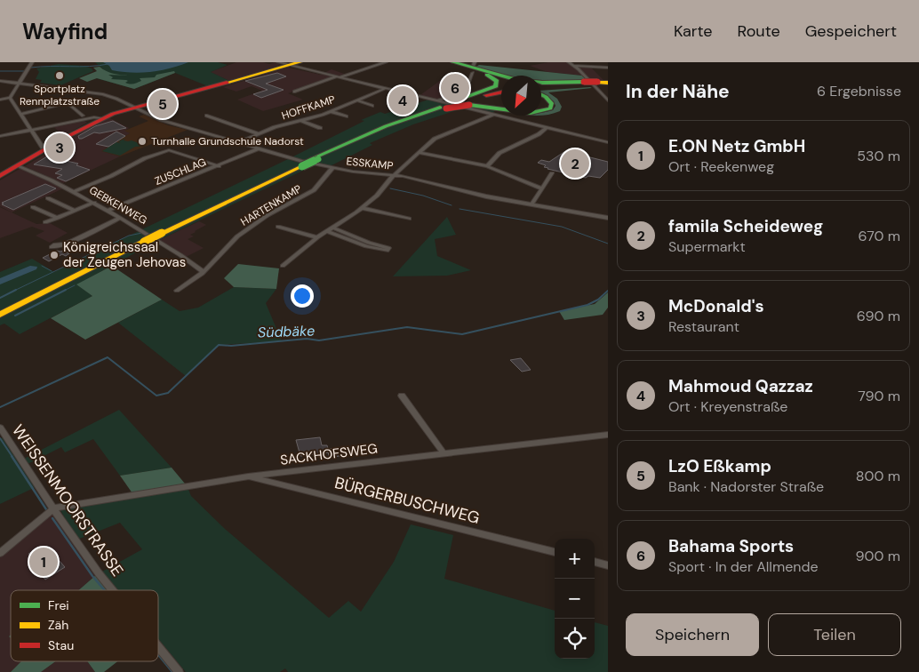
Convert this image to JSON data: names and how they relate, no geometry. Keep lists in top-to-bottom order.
{
  "streets": {
    "street": [
      "HOFFKAMP",
      "ESSKAMP",
      "ZUSCHLAG",
      "GEBKENWEG",
      "HARTENKAMP",
      "SACKHOFSWEG",
      "WEISSENMOORSTRASSE",
      "BÜRGERBUSCHWEG"
    ]
  },
  "crossings": [
    ["HOFFKAMP", "ESSKAMP"],
    ["ESSKAMP", "ZUSCHLAG"],
    ["ESSKAMP", "HARTENKAMP"],
    ["ZUSCHLAG", "GEBKENWEG"],
    ["GEBKENWEG", "HARTENKAMP"],
    ["SACKHOFSWEG", "WEISSENMOORSTRASSE"],
    ["SACKHOFSWEG", "BÜRGERBUSCHWEG"]
  ],
  "water": ["Südbäke"],
  "places": ["Sportplatz Rennplatzstraße", "Turnhalle Grundschule Nadorst", "Königreichssaal der Zeugen Jehovas"],
  "legend": ["Frei", "Zäh", "Stau"],
  "north": "bottom left",
  "page": {
    "header": "Wayfind",
    "nav": ["Karte", "Route", "Gespeichert"],
    "heading": ["In der Nähe", "6 Ergebnisse"],
    "pins": [
      "6",
      "4",
      "5",
      "3",
      "2",
      "1"
    ],
    "list": [
      {
        "mark": "1",
        "name": "E.ON Netz GmbH",
        "note": "Ort · Reekenweg",
        "value": "530 m"
      },
      {
        "mark": "2",
        "name": "famila Scheideweg",
        "note": "Supermarkt",
        "value": "670 m"
      },
      {
        "mark": "3",
        "name": "McDonald's",
        "note": "Restaurant",
        "value": "690 m"
      },
      {
        "mark": "4",
        "name": "Mahmoud Qazzaz",
        "note": "Ort · Kreyenstraße",
        "value": "790 m"
      },
      {
        "mark": "5",
        "name": "LzO Eßkamp",
        "note": "Bank · Nadorster Straße",
        "value": "800 m"
      },
      {
        "mark": "6",
        "name": "Bahama Sports",
        "note": "Sport · In der Allmende",
        "value": "900 m"
      }
    ],
    "map_buttons": ["+", "−"],
    "buttons": ["Speichern", "Teilen"]
  }
}
